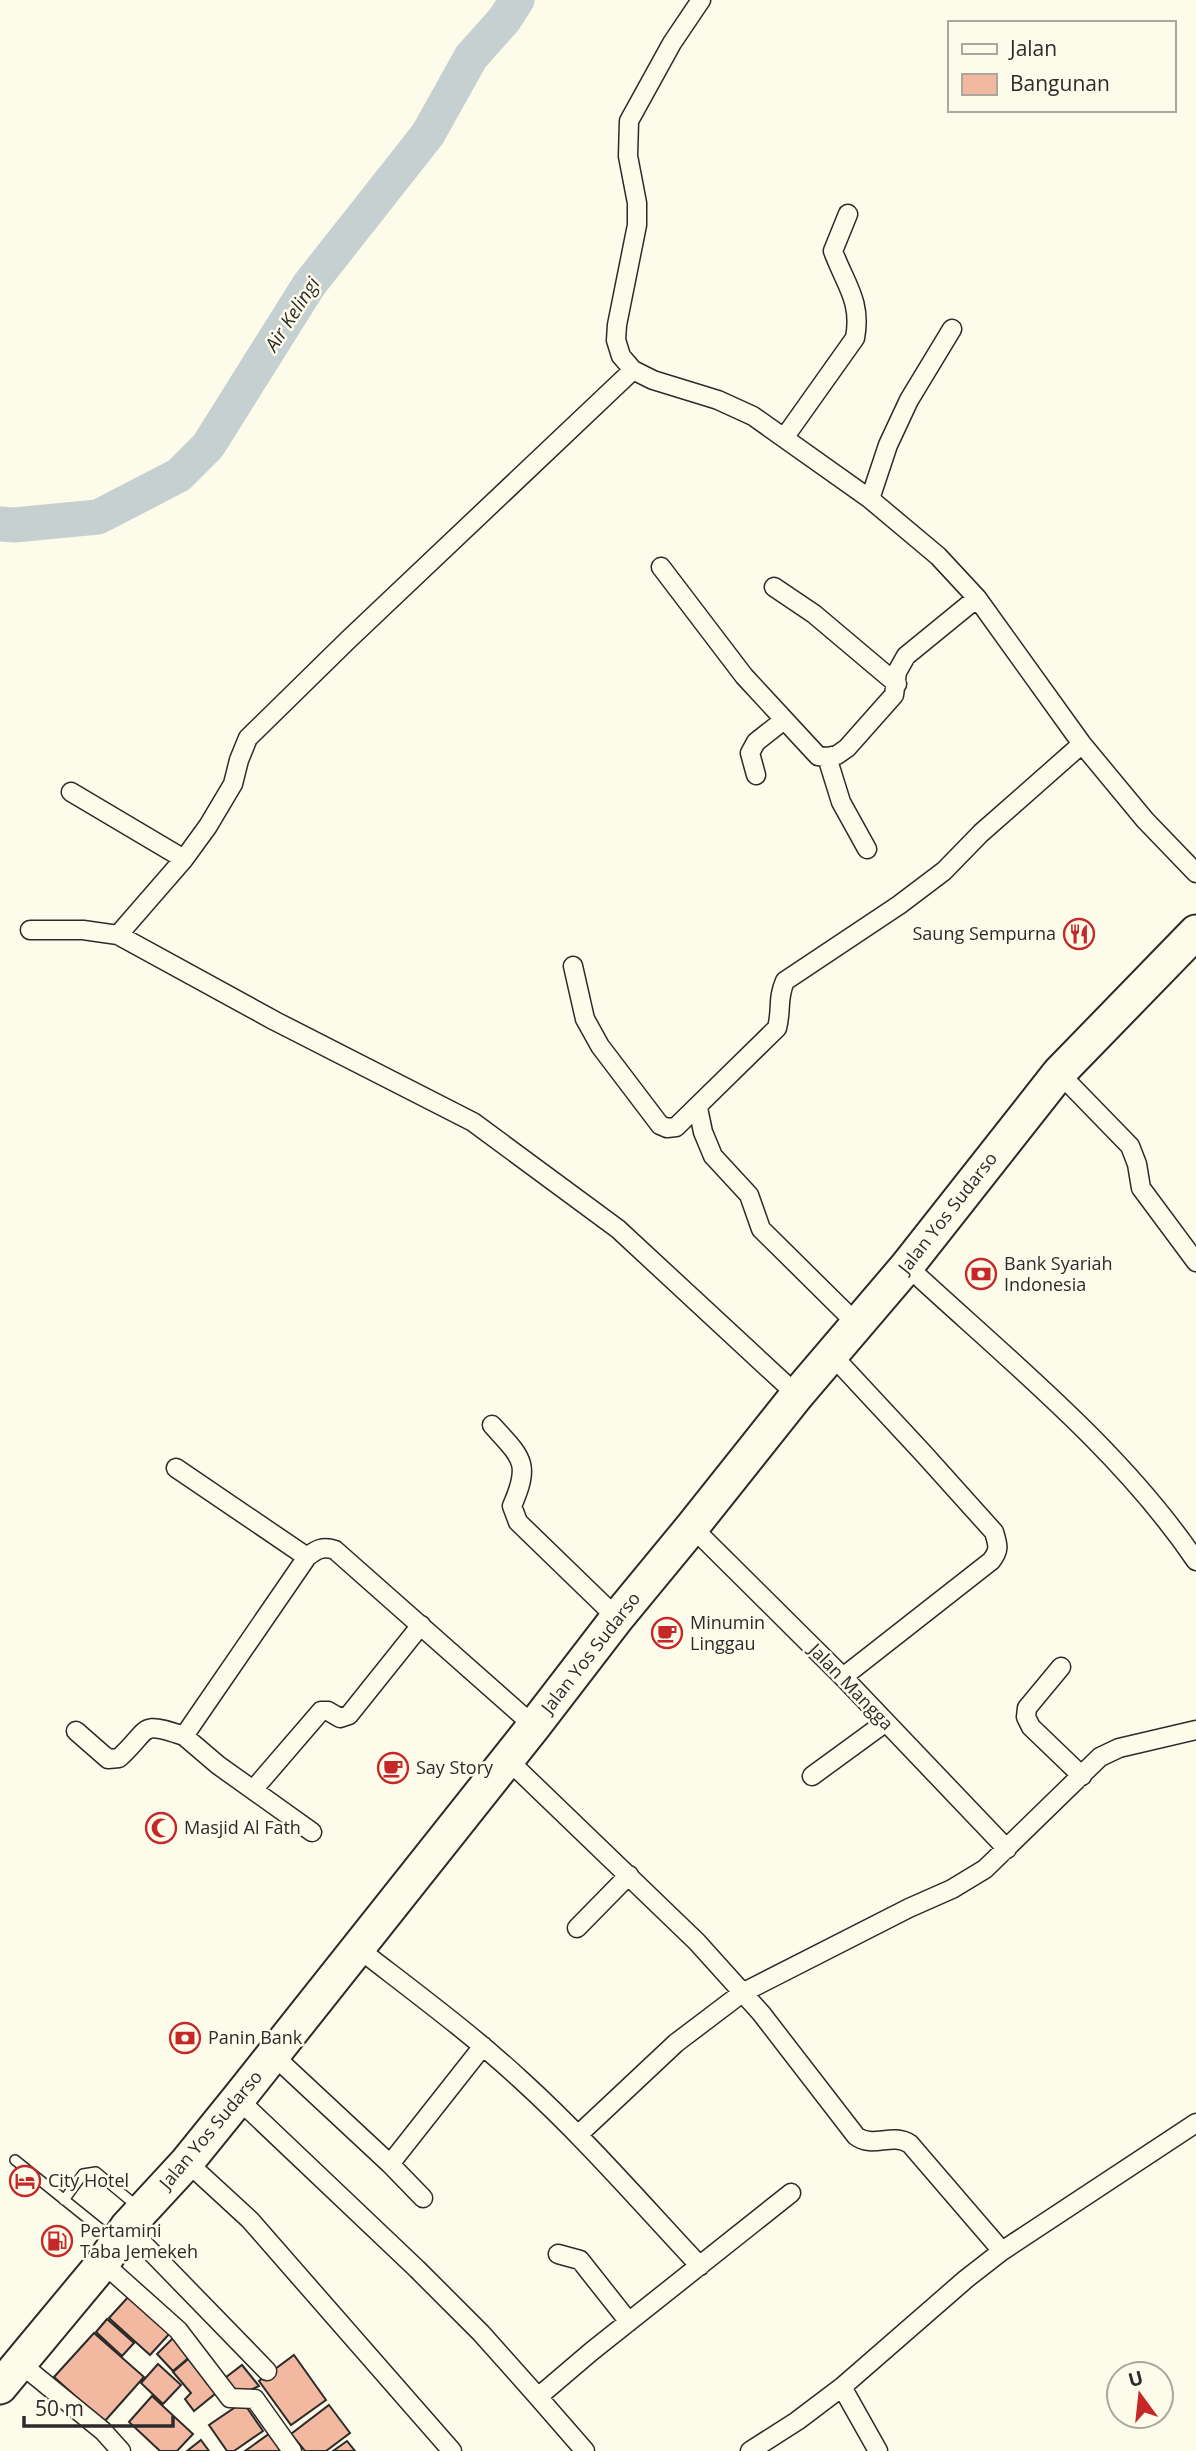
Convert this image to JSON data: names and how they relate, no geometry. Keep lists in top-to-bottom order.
{
  "streets": {
    "highway": ["Jalan Yos Sudarso"],
    "street": ["Jalan Mangga"]
  },
  "crossings": [
    ["Jalan Yos Sudarso", "Jalan Mangga"]
  ],
  "water": ["Air Kelingi"],
  "places": {
    "restaurant": ["Saung Sempurna"],
    "bank": ["Bank Syariah Indonesia", "Panin Bank"],
    "cafe": ["Minumin Linggau", "Say Story"],
    "mosque": ["Masjid Al Fath"],
    "hotel": ["City Hotel"],
    "fuel station": ["Pertamini Taba Jemekeh"]
  },
  "legend": ["Jalan", "Bangunan"],
  "scale_bar": "50 m",
  "north": "top"
}
